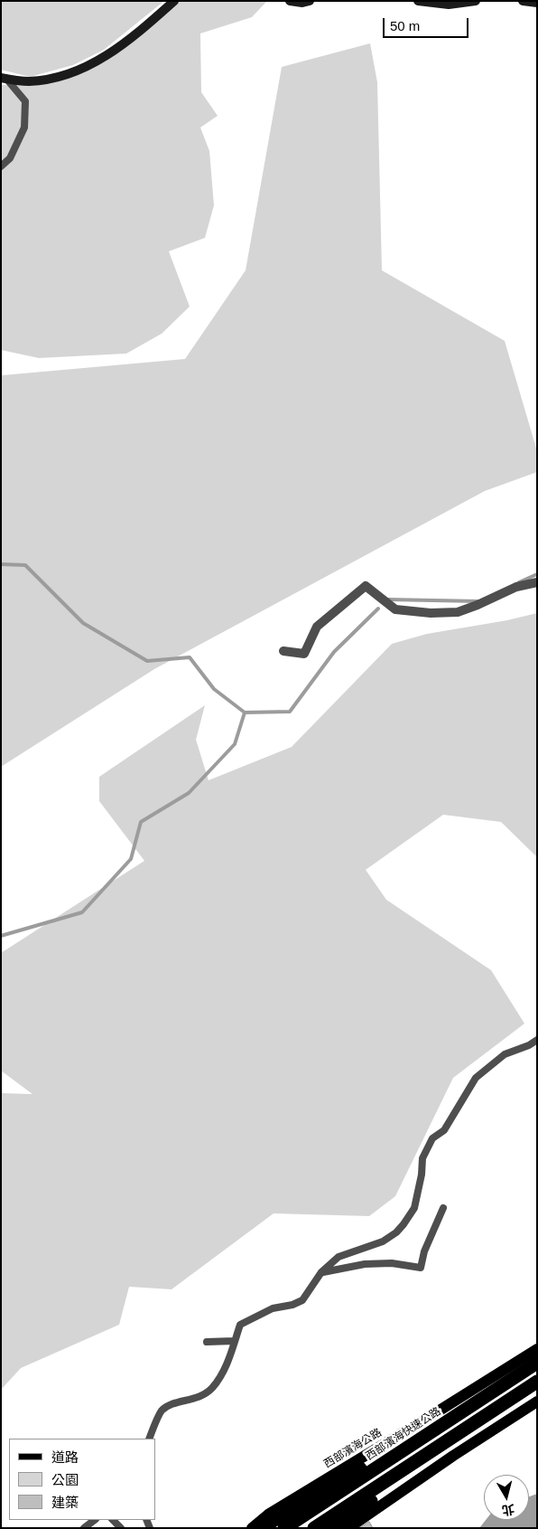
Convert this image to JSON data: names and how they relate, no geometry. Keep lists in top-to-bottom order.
{
  "streets": {
    "highway": ["西部濱海快速公路"],
    "main road": ["西部濱海公路"]
  },
  "legend": ["道路", "公園", "建築"],
  "scale_bar": "50 m",
  "north": "bottom"
}
